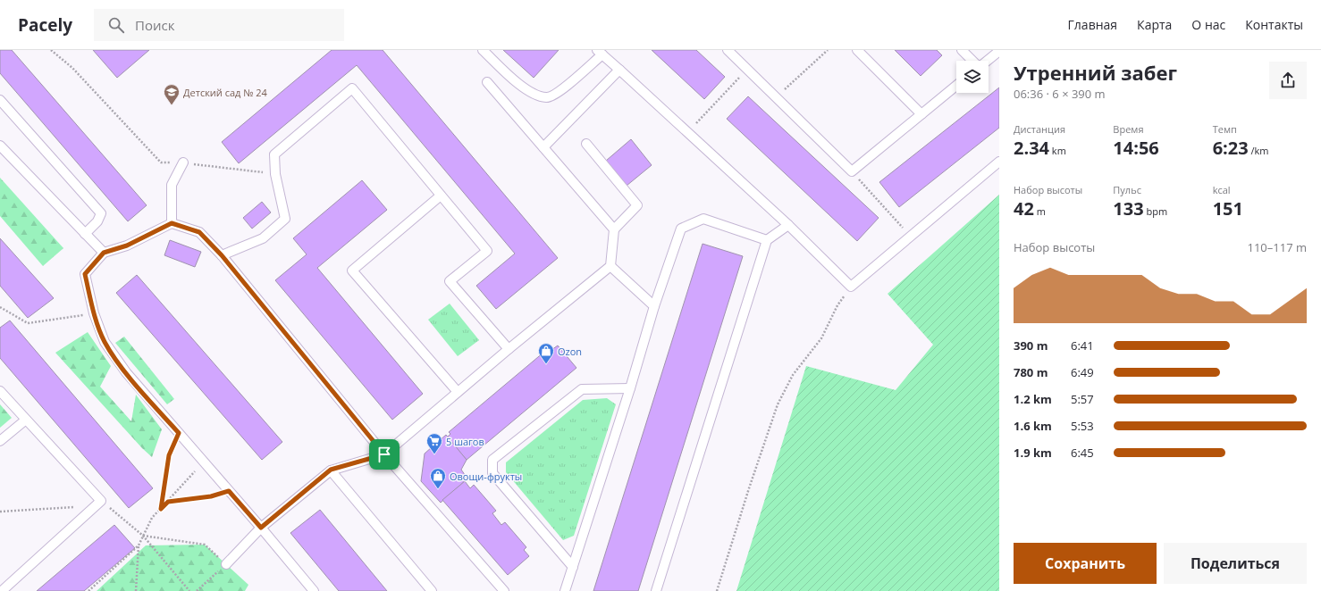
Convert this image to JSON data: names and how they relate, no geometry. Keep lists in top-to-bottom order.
{
  "places": {
    "school or university": ["Детский сад № 24"],
    "shop": ["Ozon", "Овощи-фрукты"],
    "supermarket": ["5 шагов"]
  },
  "page": {
    "header": "Pacely",
    "search": "Поиск",
    "nav": [
      "Главная",
      "Карта",
      "О нас",
      "Контакты"
    ],
    "heading": ["Утренний забег", "06:36 · 6 × 390 m"],
    "stats": [
      ["Дистанция", "2.34 km"],
      ["Время", "14:56"],
      ["Темп", "6:23 /km"],
      ["Набор высоты", "42 m"],
      ["Пульс", "133 bpm"],
      ["kcal", "151"]
    ],
    "chart": ["Набор высоты", "110–117 m"],
    "list": [
      {
        "name": "390 m",
        "note": "6:41"
      },
      {
        "name": "780 m",
        "note": "6:49"
      },
      {
        "name": "1.2 km",
        "note": "5:57"
      },
      {
        "name": "1.6 km",
        "note": "5:53"
      },
      {
        "name": "1.9 km",
        "note": "6:45"
      }
    ],
    "buttons": ["Сохранить", "Поделиться"]
  }
}
